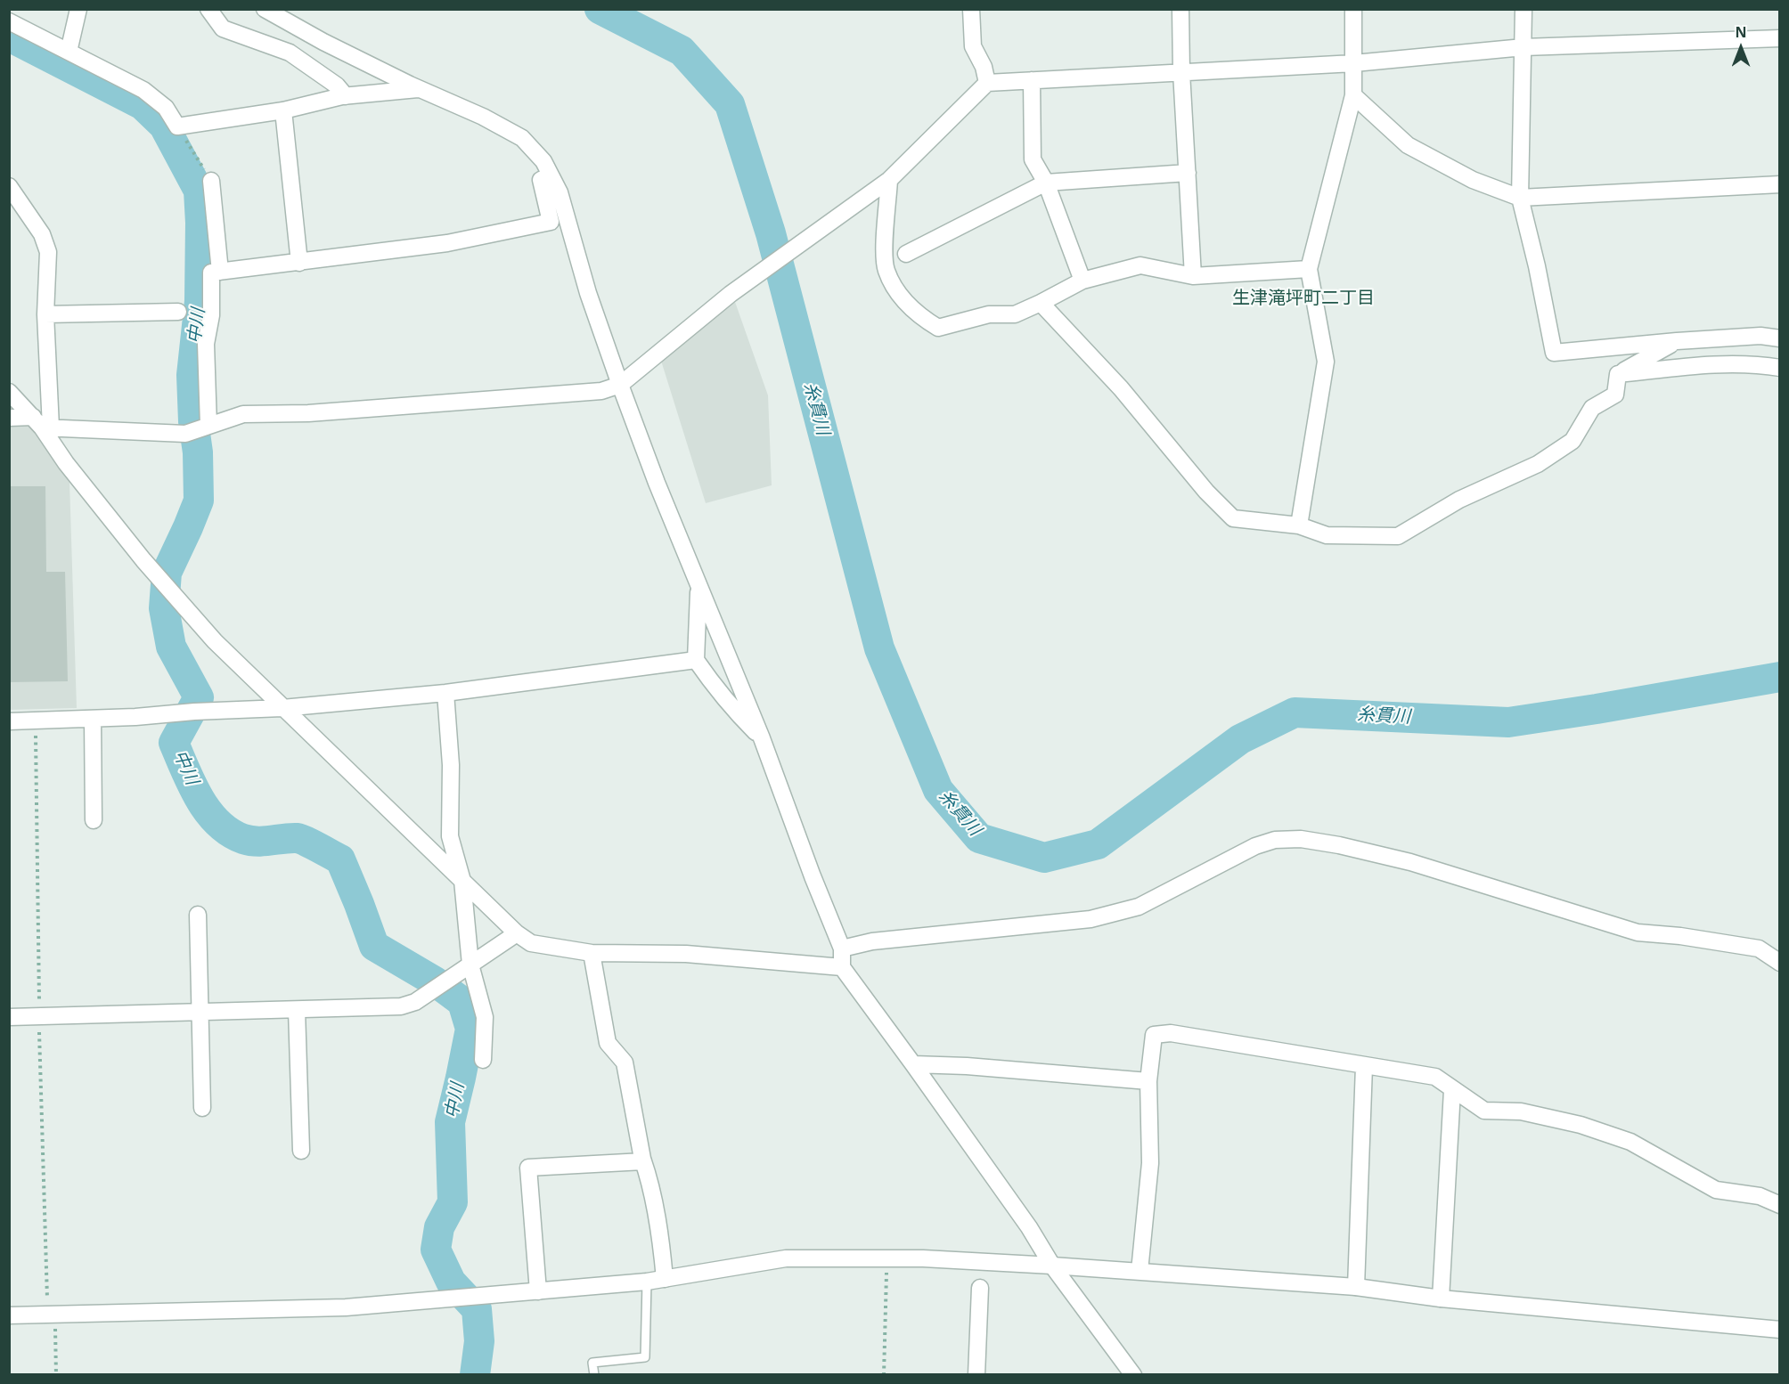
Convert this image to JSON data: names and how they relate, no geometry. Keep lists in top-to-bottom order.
{
  "districts": ["生津滝坪町二丁目"],
  "water": ["中川", "糸貫川"],
  "north": "top"
}
